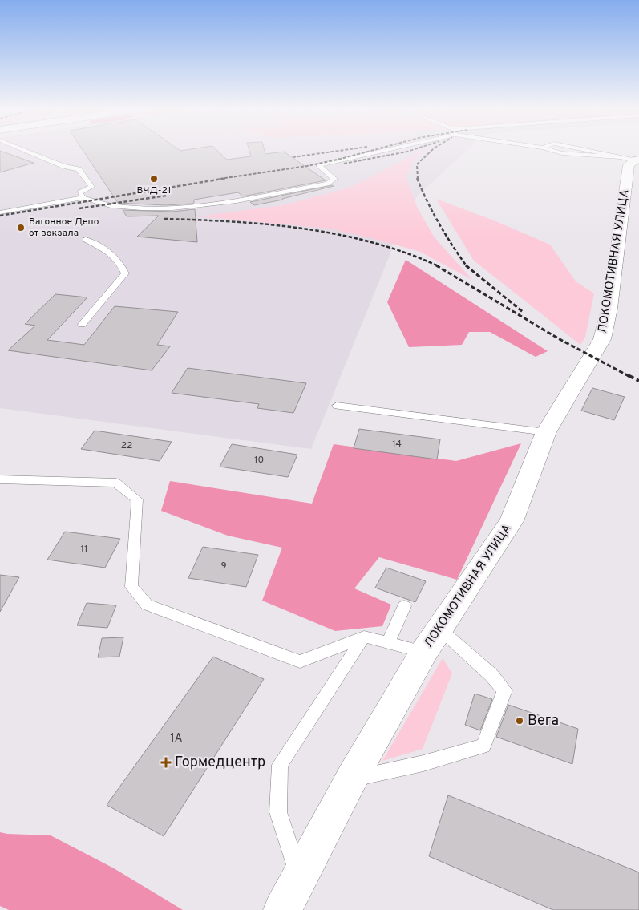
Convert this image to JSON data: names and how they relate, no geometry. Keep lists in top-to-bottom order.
{
  "streets": {
    "street": ["ЛОКОМОТИВНАЯ УЛИЦА"]
  },
  "places": {
    "other": ["ВЧД-21", "Вагонное Депо от вокзала", "Вега"],
    "health": ["Гормедцентр"]
  },
  "house_numbers": [
    "14",
    "22",
    "10",
    "11",
    "9",
    "1А"
  ]
}
